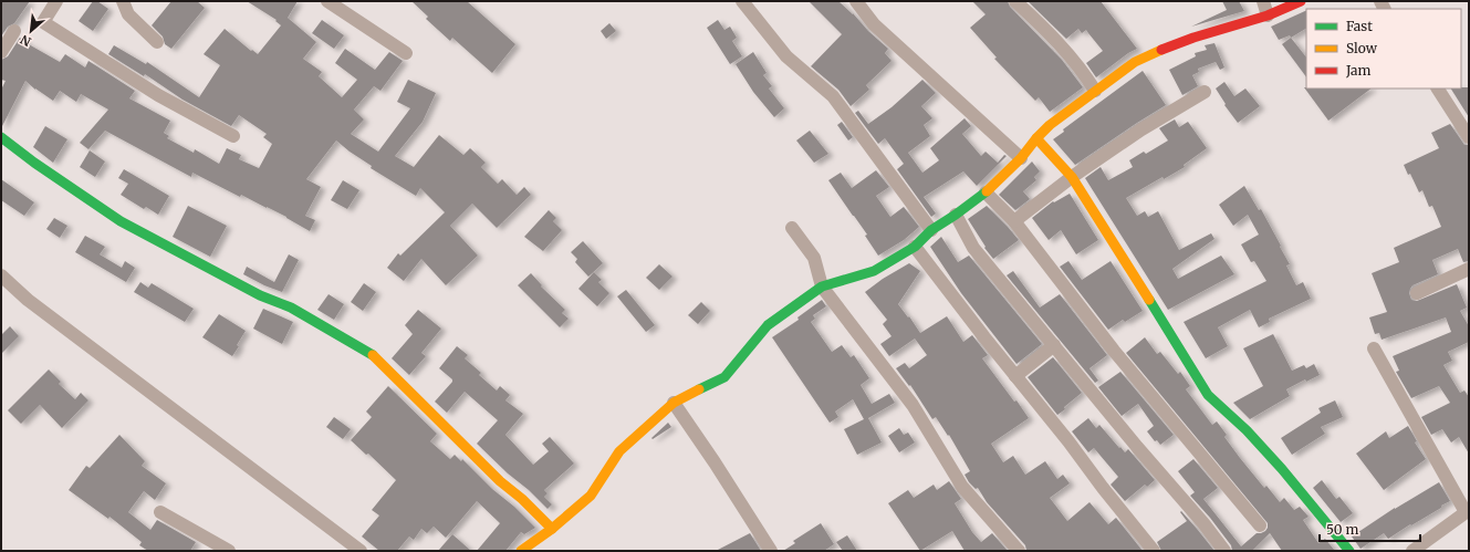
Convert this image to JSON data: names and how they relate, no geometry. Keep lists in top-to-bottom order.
{
  "legend": ["Fast", "Slow", "Jam"],
  "scale_bar": "50 m",
  "north": "bottom left"
}
